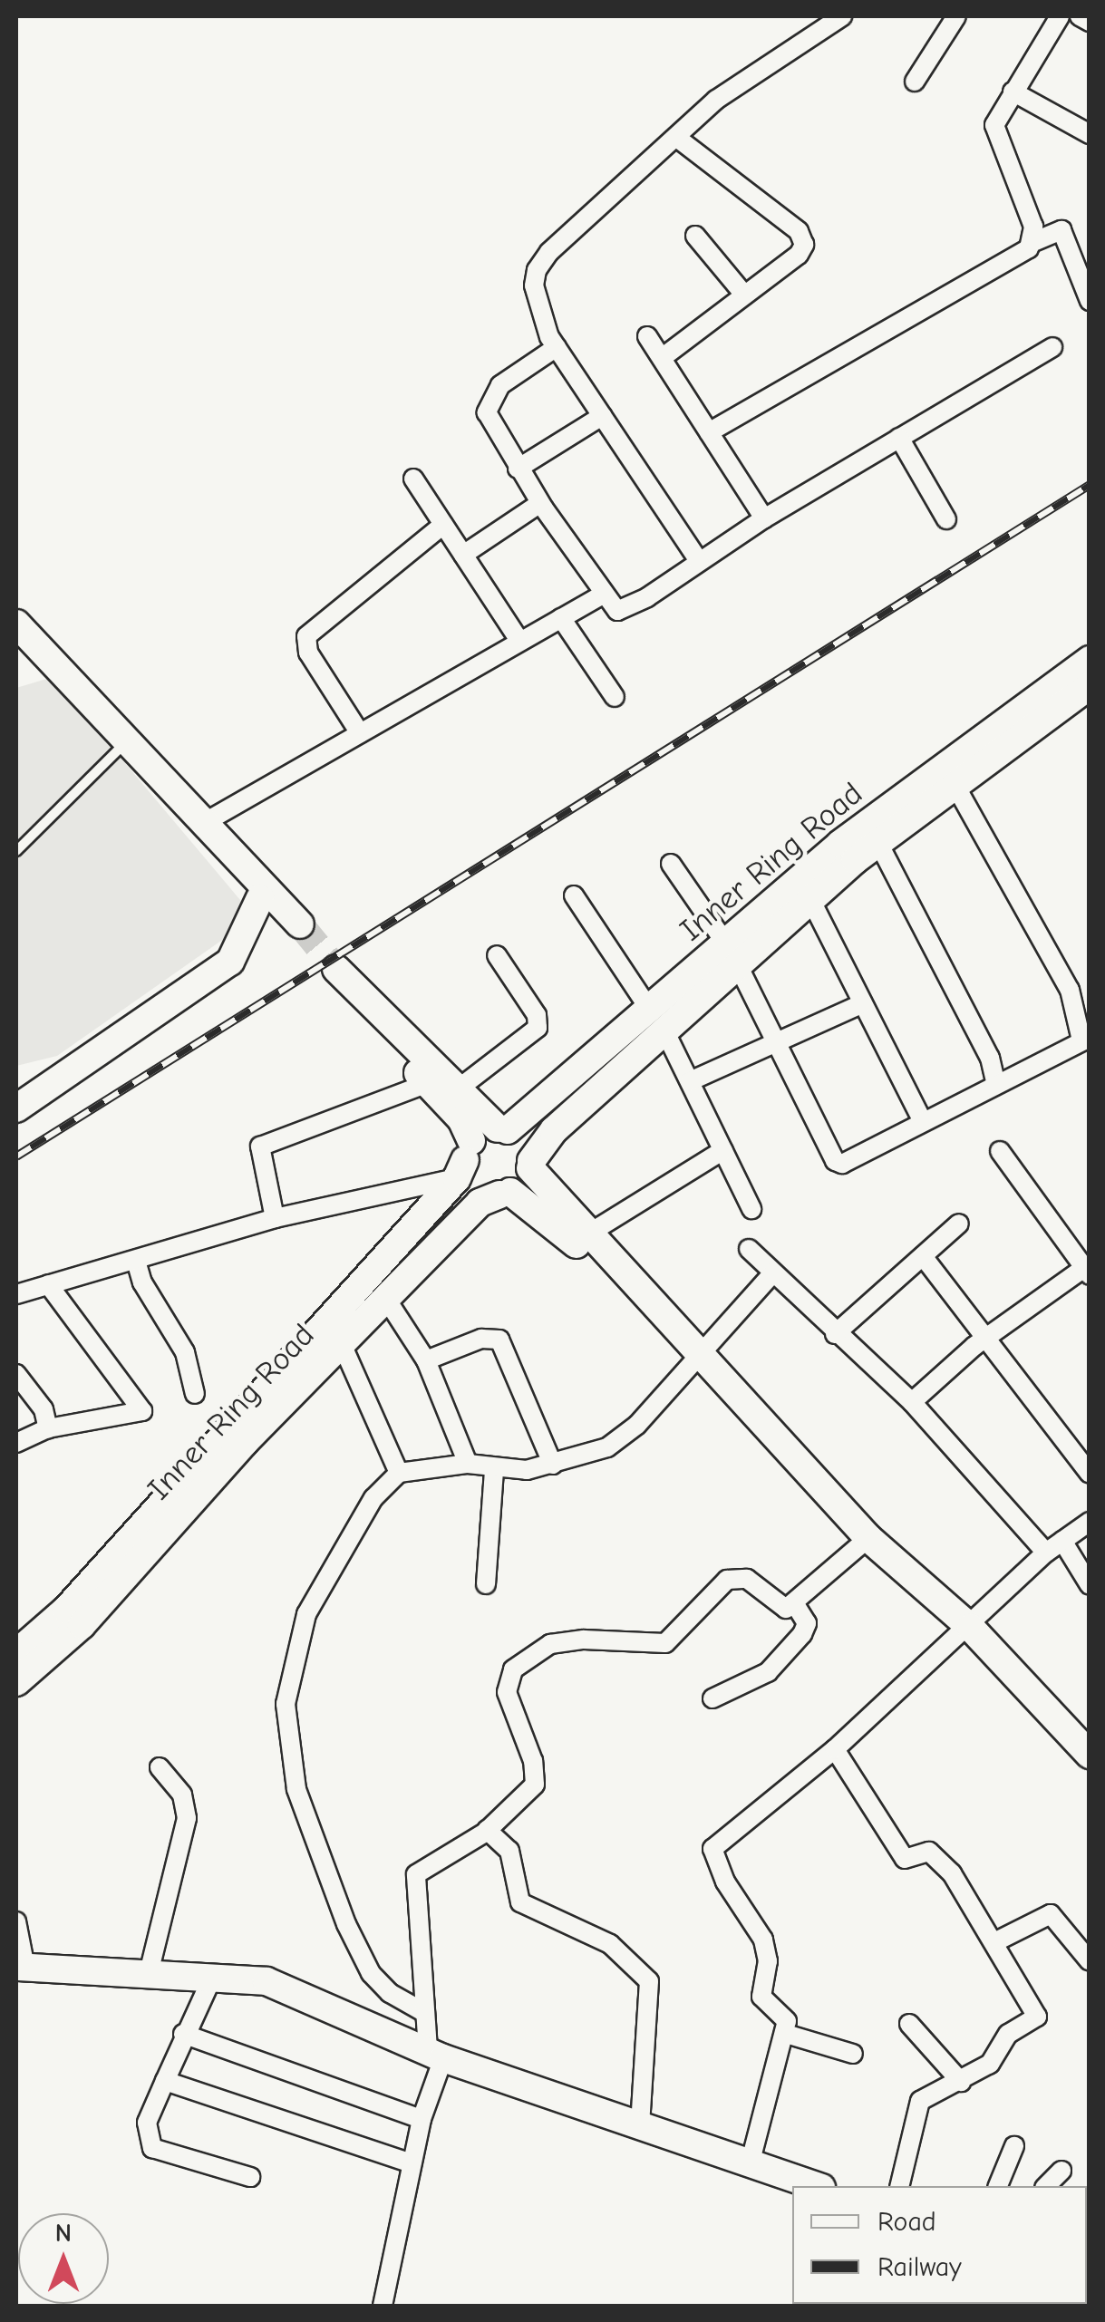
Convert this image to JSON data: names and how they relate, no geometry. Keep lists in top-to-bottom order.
{
  "streets": {
    "street": ["Inner Ring Road"]
  },
  "legend": ["Road", "Railway"],
  "north": "top"
}
